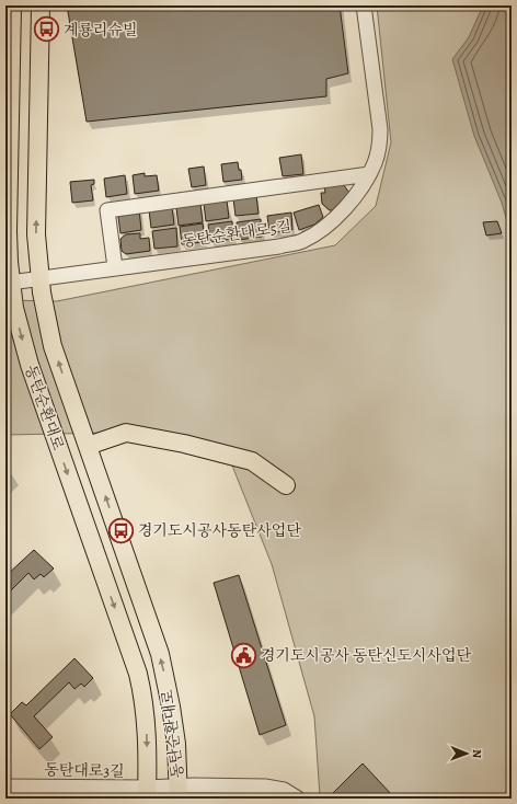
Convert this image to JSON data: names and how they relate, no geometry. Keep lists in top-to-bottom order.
{
  "streets": {
    "main road": ["동탄순환대로"],
    "street": ["동탄순환대로5길", "동탄대로3길"]
  },
  "crossings": [
    ["동탄순환대로5길", "동탄순환대로"],
    ["동탄순환대로", "동탄대로3길"]
  ],
  "places": {
    "bus stop": ["계룡리슈빌", "경기도시공사동탄사업단"],
    "public building": ["경기도시공사 동탄신도시사업단"]
  },
  "north": "right"
}
